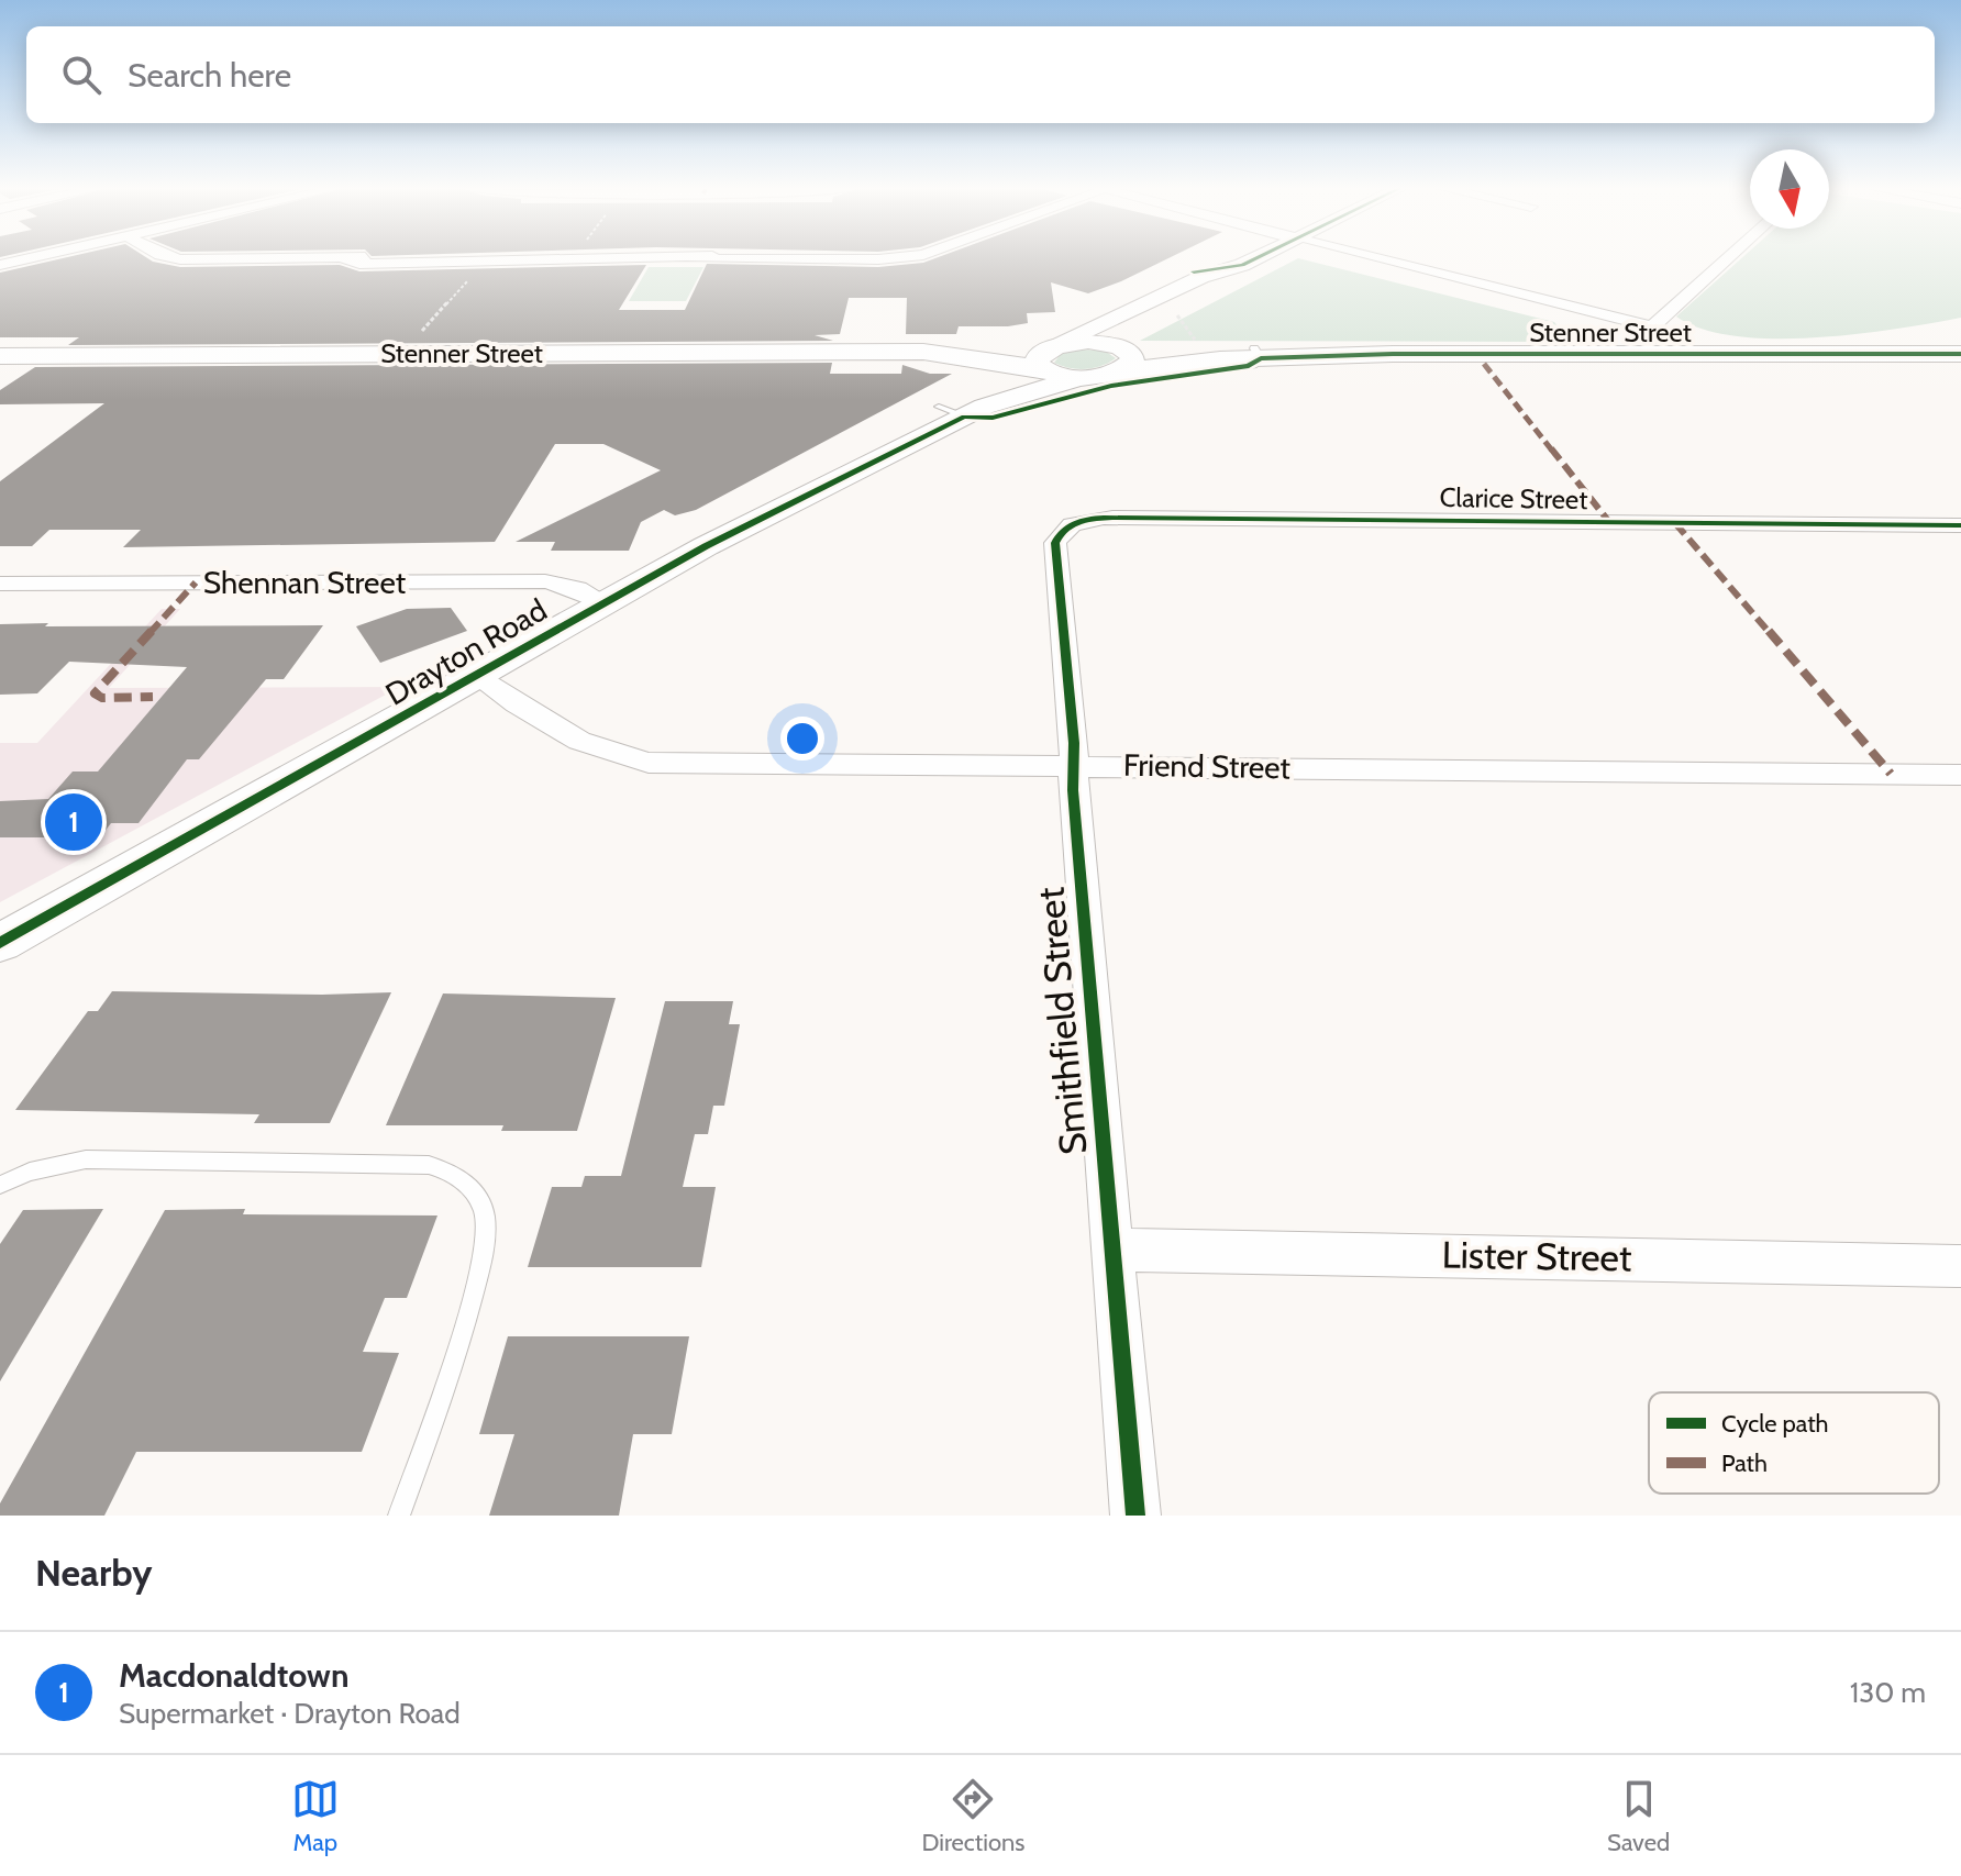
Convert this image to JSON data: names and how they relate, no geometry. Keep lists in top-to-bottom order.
{
  "streets": {
    "main road": ["Stenner Street", "Drayton Road"],
    "street": [
      "Clarice Street",
      "Shennan Street",
      "Friend Street",
      "Smithfield Street",
      "Lister Street"
    ]
  },
  "crossings": [
    ["Stenner Street", "Drayton Road"],
    ["Clarice Street", "Smithfield Street"],
    ["Shennan Street", "Drayton Road"],
    ["Drayton Road", "Friend Street"],
    ["Friend Street", "Smithfield Street"],
    ["Smithfield Street", "Lister Street"]
  ],
  "legend": ["Cycle path", "Path"],
  "north": "bottom",
  "page": {
    "search": "Search here",
    "pins": "1",
    "heading": "Nearby",
    "list": [
      {
        "mark": "1",
        "name": "Macdonaldtown",
        "note": "Supermarket · Drayton Road",
        "value": "130 m"
      }
    ],
    "nav": ["Map", "Directions", "Saved"]
  }
}
